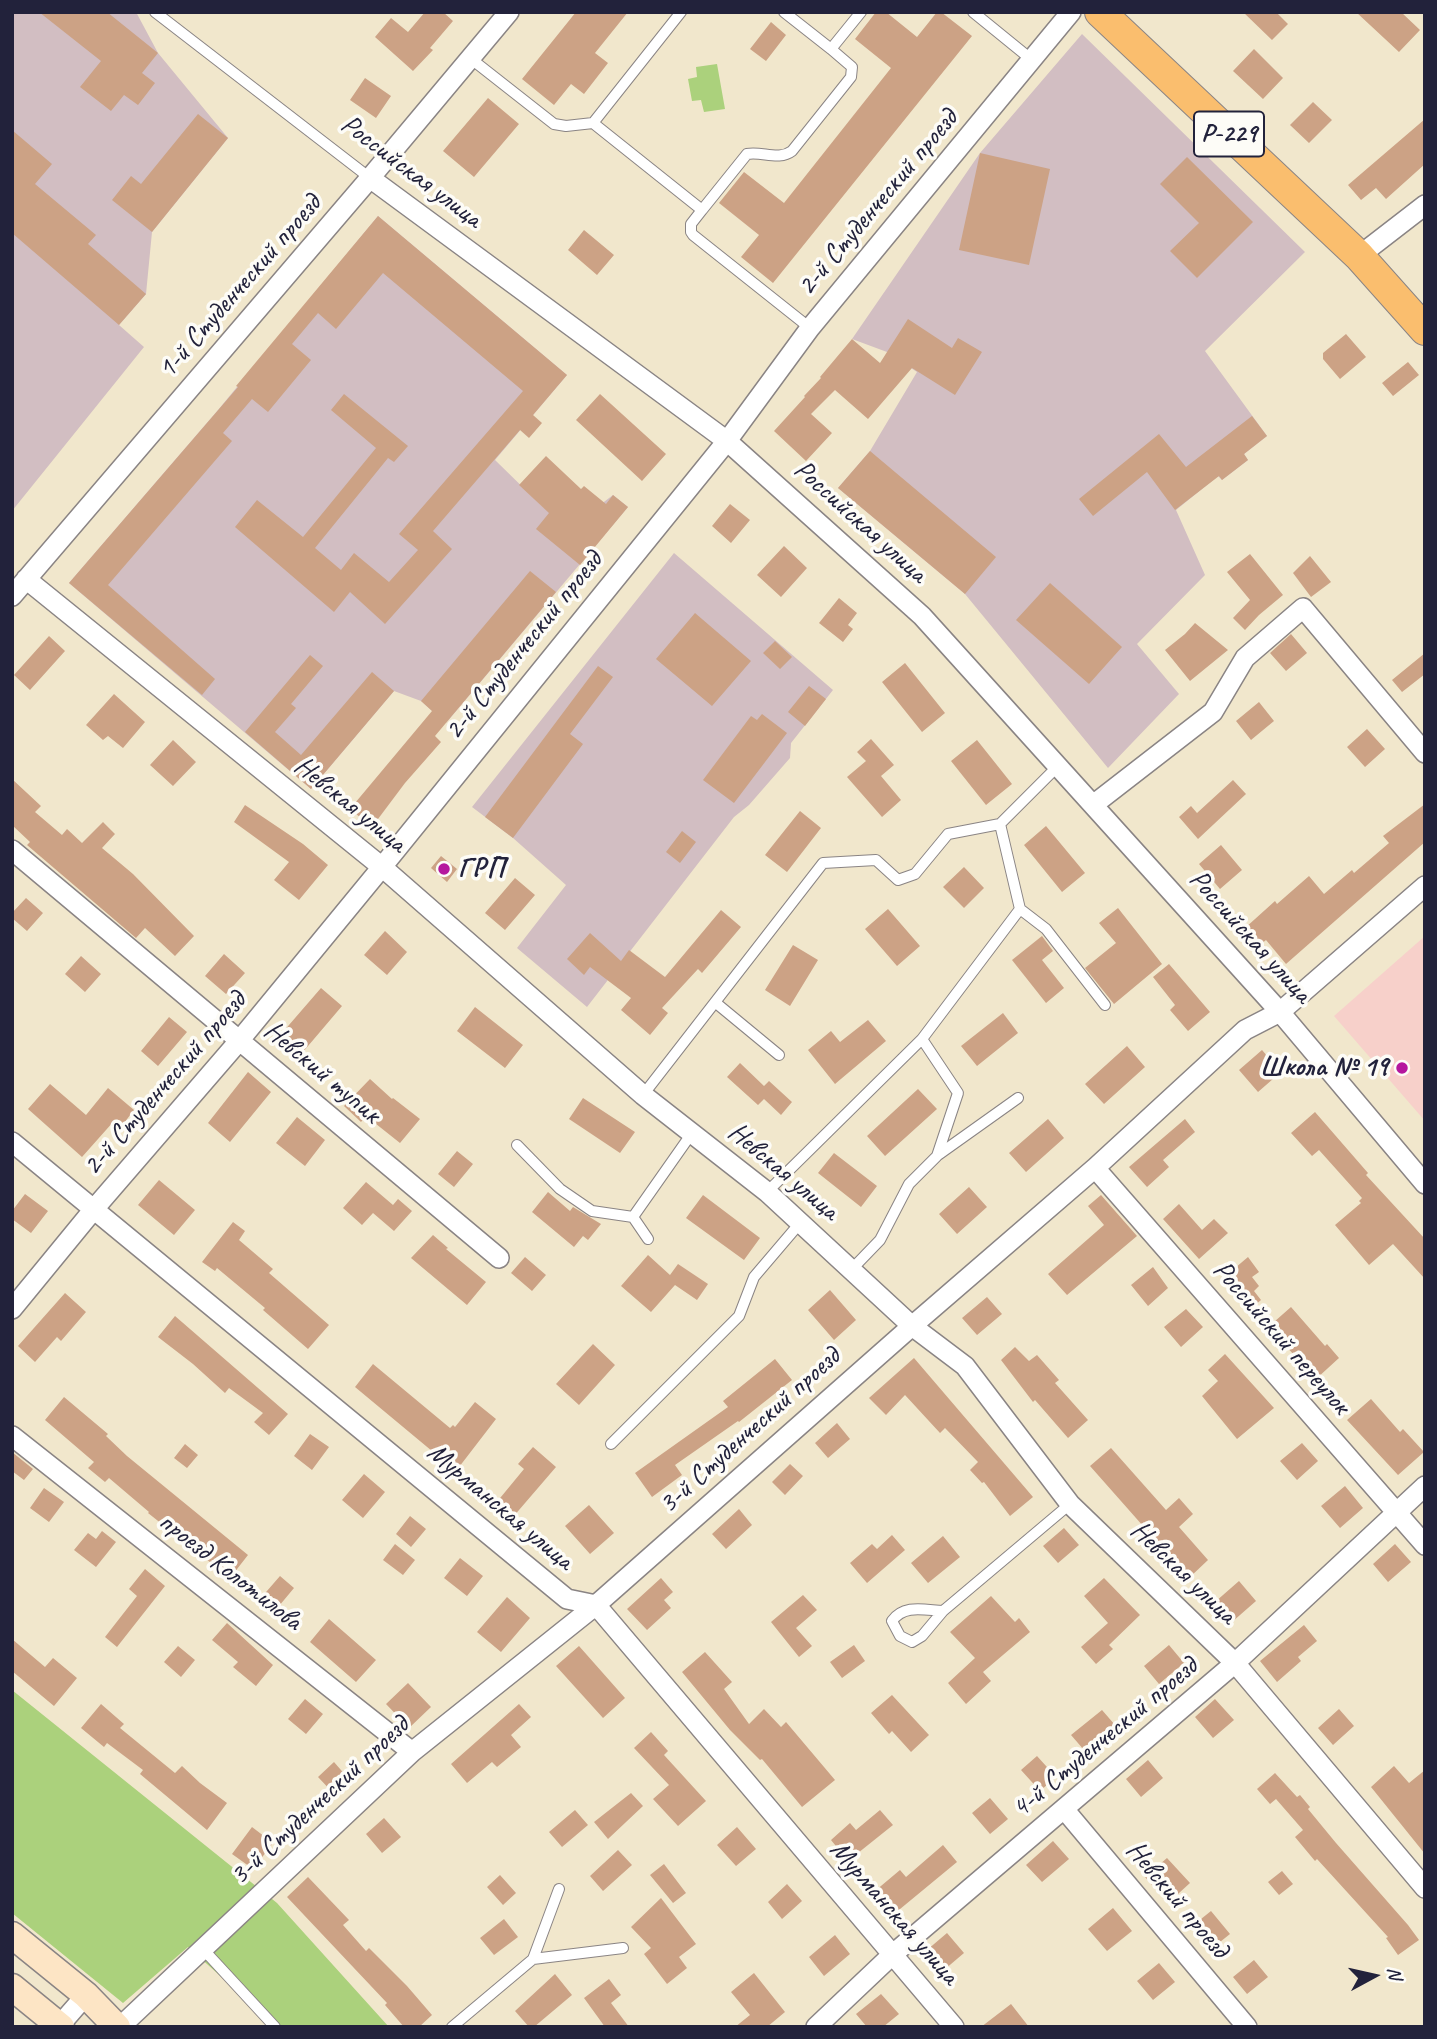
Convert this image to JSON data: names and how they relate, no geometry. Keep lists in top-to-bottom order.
{
  "streets": {
    "main road": ["Р-229"],
    "street": [
      "Российская улица",
      "2-й Студенческий проезд",
      "1-й Студенческий проезд",
      "Невская улица",
      "Невский тупик",
      "Российский переулок",
      "3-й Студенческий проезд",
      "Мурманская улица",
      "проезд Колотилова",
      "4-й Студенческий проезд",
      "Невский проезд"
    ]
  },
  "crossings": [
    ["Российская улица", "2-й Студенческий проезд"],
    ["Российская улица", "1-й Студенческий проезд"],
    ["Российская улица", "3-й Студенческий проезд"],
    ["2-й Студенческий проезд", "Невская улица"],
    ["2-й Студенческий проезд", "Невский тупик"],
    ["2-й Студенческий проезд", "Мурманская улица"],
    ["1-й Студенческий проезд", "Невская улица"],
    ["Невская улица", "3-й Студенческий проезд"],
    ["Невская улица", "4-й Студенческий проезд"],
    ["Российский переулок", "3-й Студенческий проезд"],
    ["Российский переулок", "4-й Студенческий проезд"],
    ["3-й Студенческий проезд", "Мурманская улица"],
    ["3-й Студенческий проезд", "проезд Колотилова"],
    ["Мурманская улица", "4-й Студенческий проезд"],
    ["4-й Студенческий проезд", "Невский проезд"]
  ],
  "places": ["ГРП", "Школа № 19"],
  "north": "right"
}
